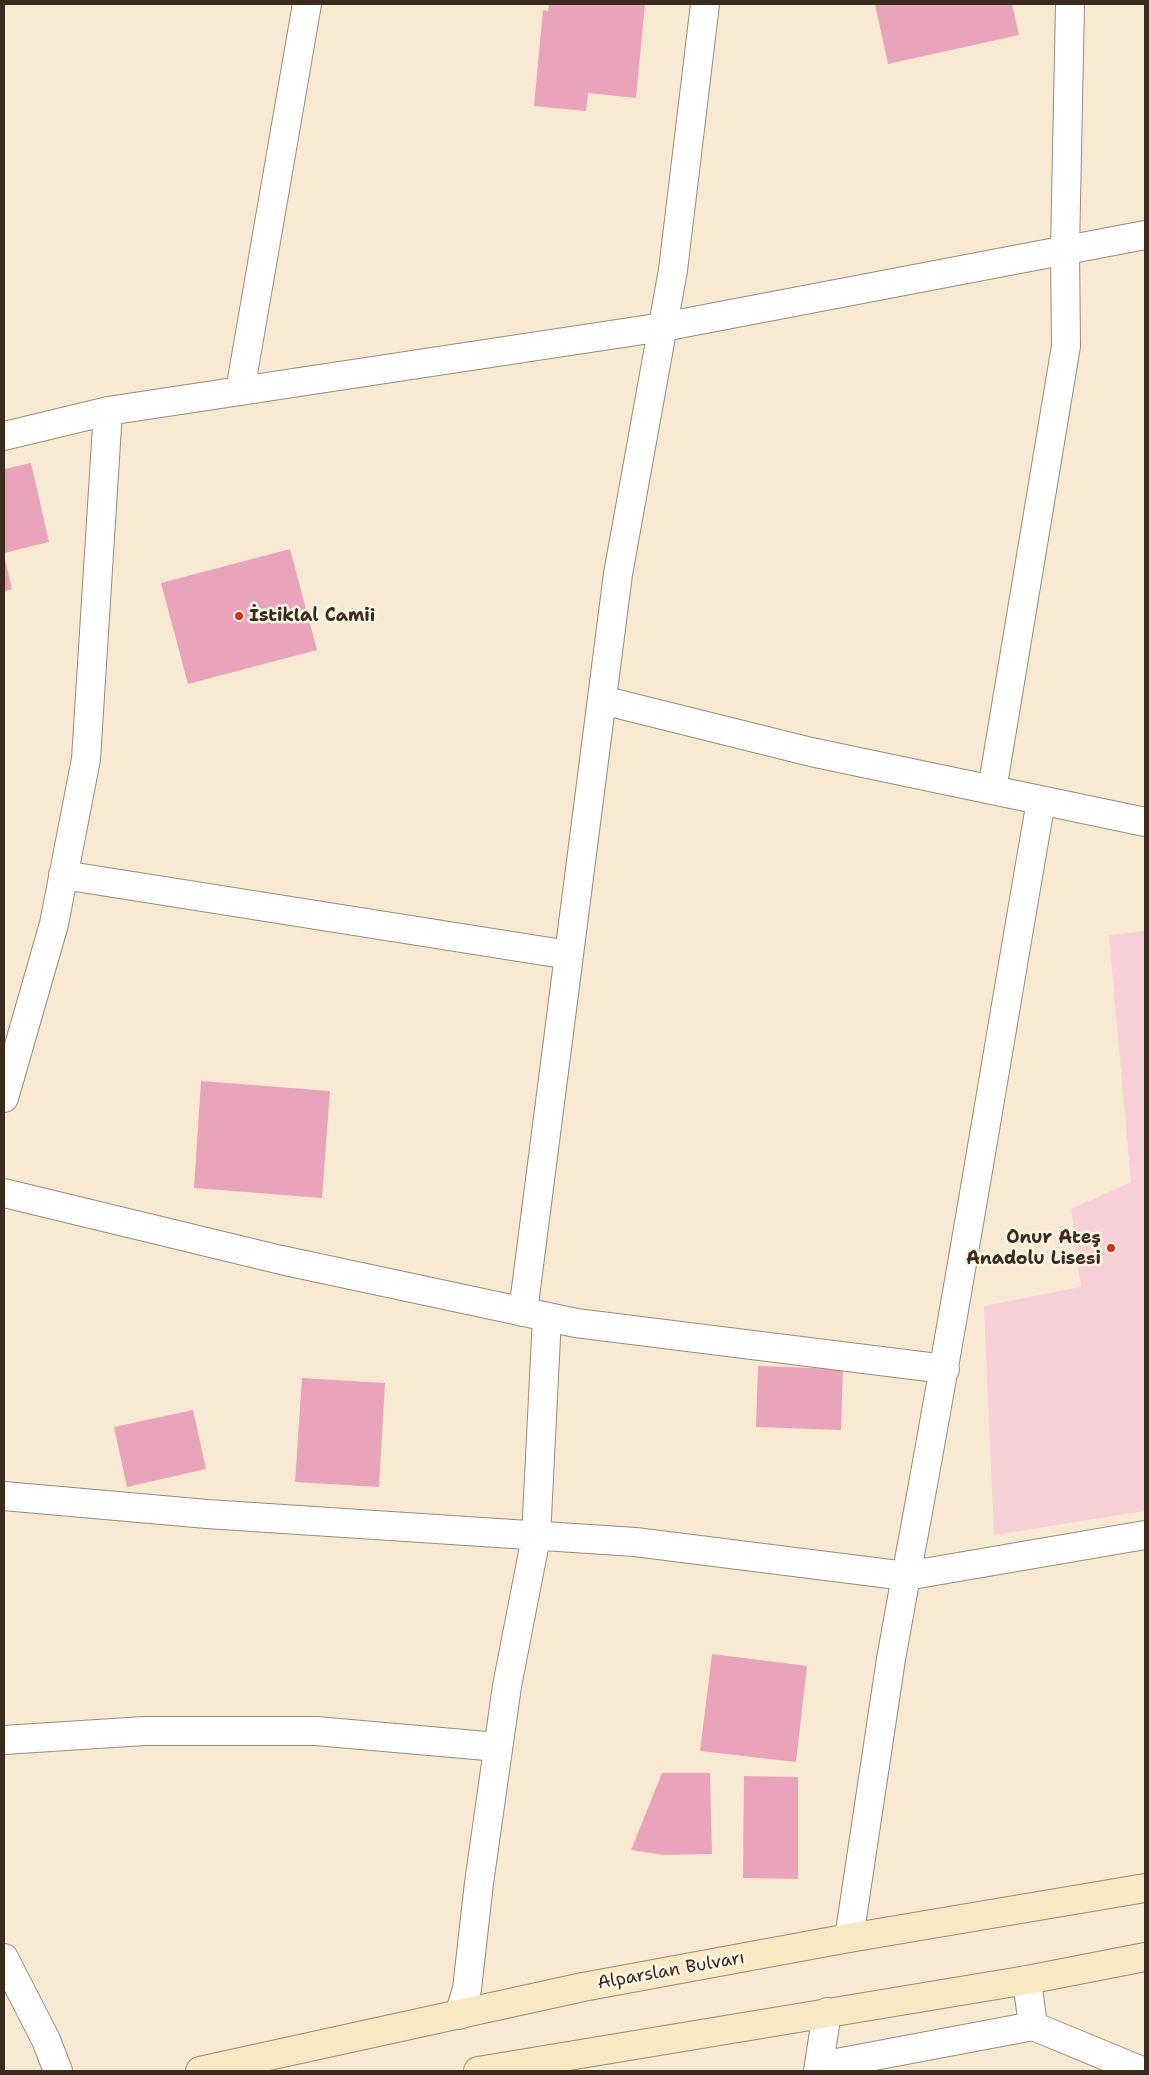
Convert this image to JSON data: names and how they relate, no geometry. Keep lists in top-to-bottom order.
{
  "streets": {
    "main road": ["Alparslan Bulvarı"]
  },
  "places": ["İstiklal Camii", "Onur Ateş Anadolu Lisesi"]
}
